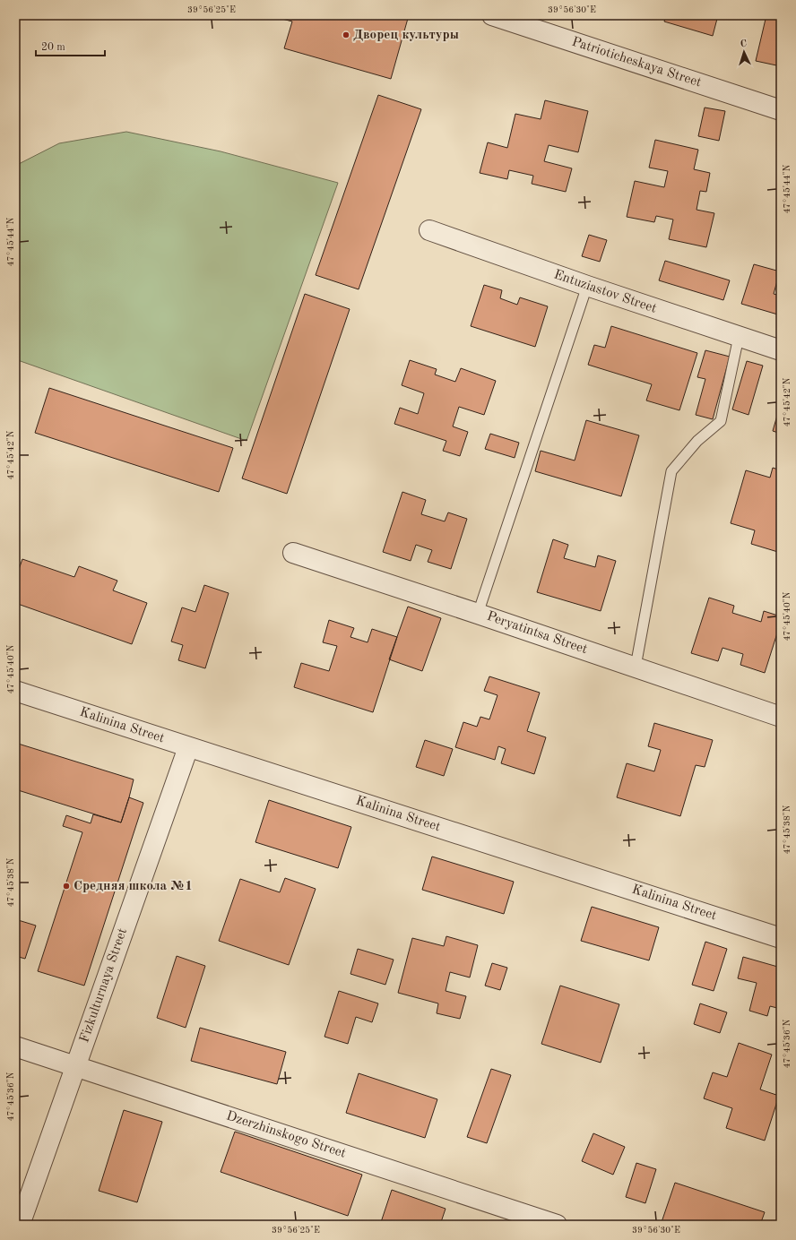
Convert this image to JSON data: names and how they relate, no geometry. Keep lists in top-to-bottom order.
{
  "streets": {
    "street": [
      "Patrioticheskaya Street",
      "Entuziastov Street",
      "Peryatintsa Street",
      "Kalinina Street",
      "Fizkulturnaya Street",
      "Dzerzhinskogo Street"
    ]
  },
  "crossings": [
    ["Kalinina Street", "Fizkulturnaya Street"],
    ["Fizkulturnaya Street", "Dzerzhinskogo Street"]
  ],
  "places": ["Дворец культуры", "Средняя школа №1"],
  "scale_bar": "20 m",
  "north": "top",
  "coordinates": [
    "39°56'25\"E",
    "39°56'30\"E",
    "47°45'44\"N",
    "47°45'42\"N",
    "47°45'40\"N",
    "47°45'38\"N",
    "47°45'36\"N"
  ]
}
